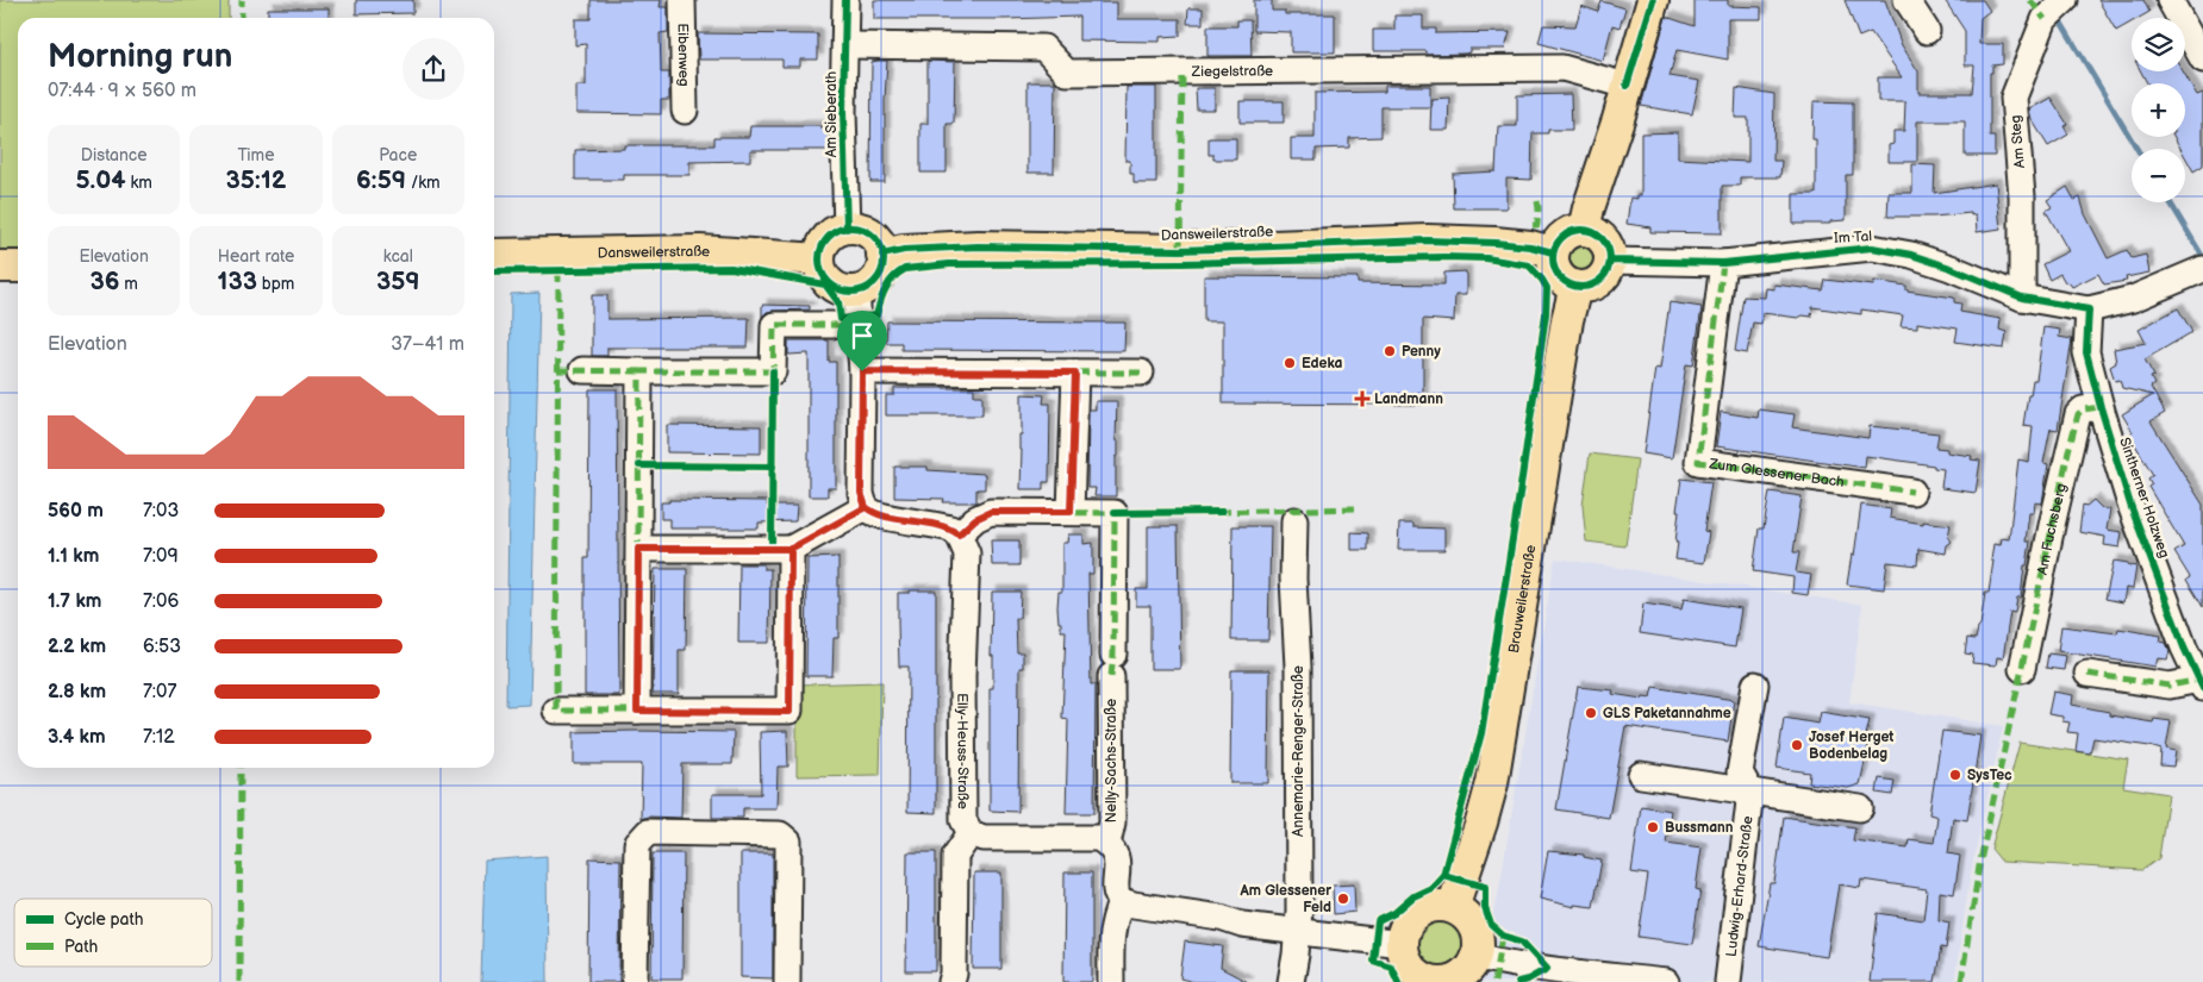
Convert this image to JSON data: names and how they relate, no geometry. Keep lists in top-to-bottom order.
{
  "streets": {
    "main road": ["Dansweilerstraße", "Brauweilerstraße"],
    "street": [
      "Eibenweg",
      "Ziegelstraße",
      "Am Sieberath",
      "Am Steg",
      "Im Tal",
      "Zum Glessener Bach",
      "Sintherner Holzweg",
      "Am Fuchsberg",
      "Elly-Heuss-Straße",
      "Annemarie-Renger-Straße",
      "Nelly-Sachs-Straße",
      "Ludwig-Erhard-Straße"
    ]
  },
  "crossings": [
    ["Ziegelstraße", "Am Sieberath"],
    ["Am Sieberath", "Dansweilerstraße"],
    ["Am Steg", "Im Tal"],
    ["Dansweilerstraße", "Im Tal"],
    ["Dansweilerstraße", "Brauweilerstraße"],
    ["Im Tal", "Zum Glessener Bach"],
    ["Im Tal", "Sintherner Holzweg"],
    ["Im Tal", "Brauweilerstraße"],
    ["Sintherner Holzweg", "Am Fuchsberg"]
  ],
  "places": {
    "other": [
      "Penny",
      "Edeka",
      "GLS Paketannahme",
      "Josef Herget Bodenbelag",
      "SysTec",
      "Bussmann",
      "Am Glessener Feld"
    ],
    "health": ["Landmann"]
  },
  "legend": ["Cycle path", "Path"],
  "page": {
    "map_buttons": ["+", "−"],
    "heading": ["Morning run", "07:44 · 9 × 560 m"],
    "stats": [
      ["Distance", "5.04 km"],
      ["Time", "35:12"],
      ["Pace", "6:59 /km"],
      ["Elevation", "36 m"],
      ["Heart rate", "133 bpm"],
      ["kcal", "359"]
    ],
    "chart": ["Elevation", "37–41 m"],
    "list": [
      {
        "name": "560 m",
        "note": "7:03"
      },
      {
        "name": "1.1 km",
        "note": "7:09"
      },
      {
        "name": "1.7 km",
        "note": "7:06"
      },
      {
        "name": "2.2 km",
        "note": "6:53"
      },
      {
        "name": "2.8 km",
        "note": "7:07"
      },
      {
        "name": "3.4 km",
        "note": "7:12"
      }
    ]
  }
}
